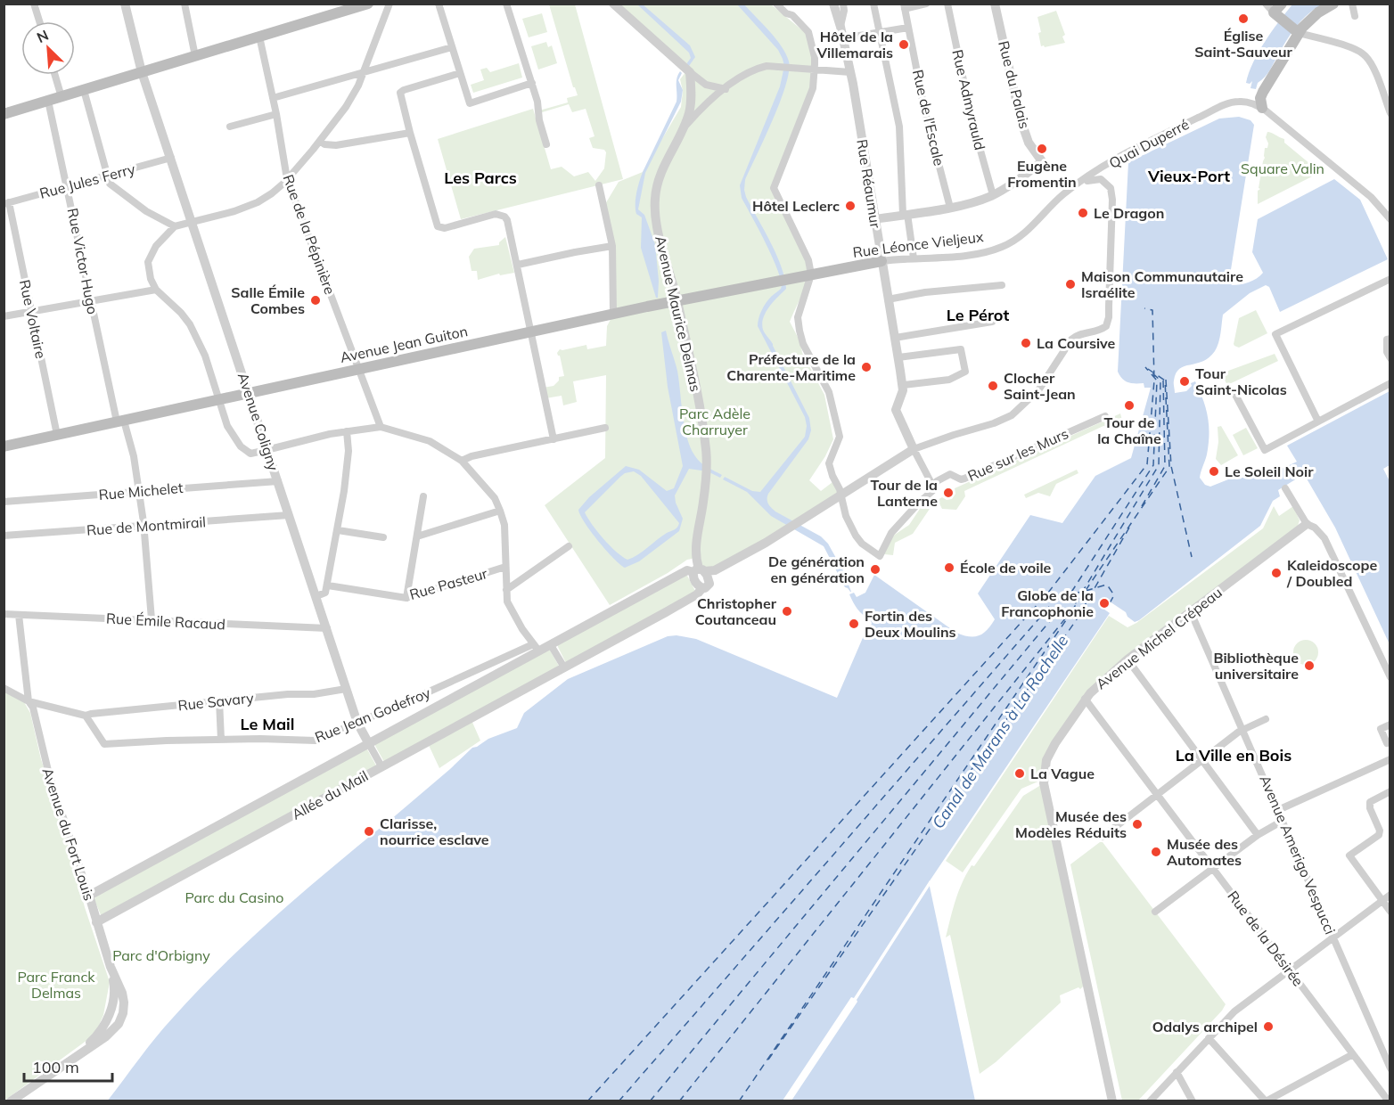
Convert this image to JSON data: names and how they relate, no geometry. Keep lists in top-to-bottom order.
{
  "streets": {
    "main road": ["Rue Léonce Vieljeux", "Avenue Jean Guiton"],
    "street": [
      "Rue du Palais",
      "Rue Admyrauld",
      "Rue de l'Escale",
      "Quai Duperré",
      "Rue Jules Ferry",
      "Rue Réaumur",
      "Rue de la Pépinière",
      "Rue Victor Hugo",
      "Avenue Maurice Delmas",
      "Rue Voltaire",
      "Avenue Coligny",
      "Rue sur les Murs",
      "Rue Michelet",
      "Rue de Montmirail",
      "Rue Pasteur",
      "Rue Émile Racaud",
      "Avenue Michel Crépeau",
      "Rue Savary",
      "Rue Jean Godefroy",
      "Allée du Mail",
      "Avenue du Fort Louis",
      "Avenue Amerigo Vespucci",
      "Rue de la Désirée"
    ]
  },
  "crossings": [
    ["Rue du Palais", "Rue Admyrauld"],
    ["Quai Duperré", "Rue Léonce Vieljeux"],
    ["Rue Jules Ferry", "Rue Victor Hugo"],
    ["Rue Jules Ferry", "Rue Voltaire"],
    ["Rue Jules Ferry", "Avenue Coligny"],
    ["Rue Réaumur", "Rue Léonce Vieljeux"],
    ["Rue Réaumur", "Avenue Maurice Delmas"],
    ["Rue de la Pépinière", "Avenue Jean Guiton"],
    ["Rue Léonce Vieljeux", "Avenue Jean Guiton"],
    ["Rue Victor Hugo", "Avenue Jean Guiton"],
    ["Rue Victor Hugo", "Rue Michelet"],
    ["Rue Victor Hugo", "Rue de Montmirail"],
    ["Rue Victor Hugo", "Rue Émile Racaud"],
    ["Avenue Maurice Delmas", "Avenue Jean Guiton"],
    ["Avenue Maurice Delmas", "Allée du Mail"],
    ["Rue Voltaire", "Avenue Jean Guiton"],
    ["Avenue Jean Guiton", "Avenue Coligny"],
    ["Avenue Coligny", "Rue Michelet"],
    ["Avenue Coligny", "Rue de Montmirail"],
    ["Avenue Coligny", "Rue Émile Racaud"],
    ["Avenue Coligny", "Rue Savary"],
    ["Avenue Coligny", "Rue Jean Godefroy"],
    ["Avenue Coligny", "Allée du Mail"],
    ["Rue Émile Racaud", "Avenue du Fort Louis"],
    ["Avenue Michel Crépeau", "Avenue Amerigo Vespucci"],
    ["Avenue Michel Crépeau", "Rue de la Désirée"],
    ["Rue Savary", "Rue Jean Godefroy"],
    ["Rue Jean Godefroy", "Allée du Mail"],
    ["Allée du Mail", "Avenue du Fort Louis"]
  ],
  "districts": [
    "Vieux-Port",
    "Les Parcs",
    "Le Pérot",
    "Le Mail",
    "La Ville en Bois"
  ],
  "water": ["Canal de Marans à La Rochelle"],
  "parks": [
    "Square Valin",
    "Parc Adèle Charruyer",
    "Parc du Casino",
    "Parc d'Orbigny",
    "Parc Franck Delmas"
  ],
  "places": [
    "Église Saint-Sauveur",
    "Hôtel de la Villemarais",
    "Eugène Fromentin",
    "Hôtel Leclerc",
    "Le Dragon",
    "Maison Communautaire Israélite",
    "Salle Émile Combes",
    "La Coursive",
    "Préfecture de la Charente-Maritime",
    "Tour Saint-Nicolas",
    "Clocher Saint-Jean",
    "Tour de la Chaîne",
    "Le Soleil Noir",
    "Tour de la Lanterne",
    "École de voile",
    "De génération en génération",
    "Kaleidoscope / Doubled",
    "Globe de la Francophonie",
    "Christopher Coutanceau",
    "Fortin des Deux Moulins",
    "Bibliothèque universitaire",
    "La Vague",
    "Musée des Modèles Réduits",
    "Clarisse, nourrice esclave",
    "Musée des Automates",
    "Odalys archipel"
  ],
  "scale_bar": "100 m",
  "north": "top left"
}
